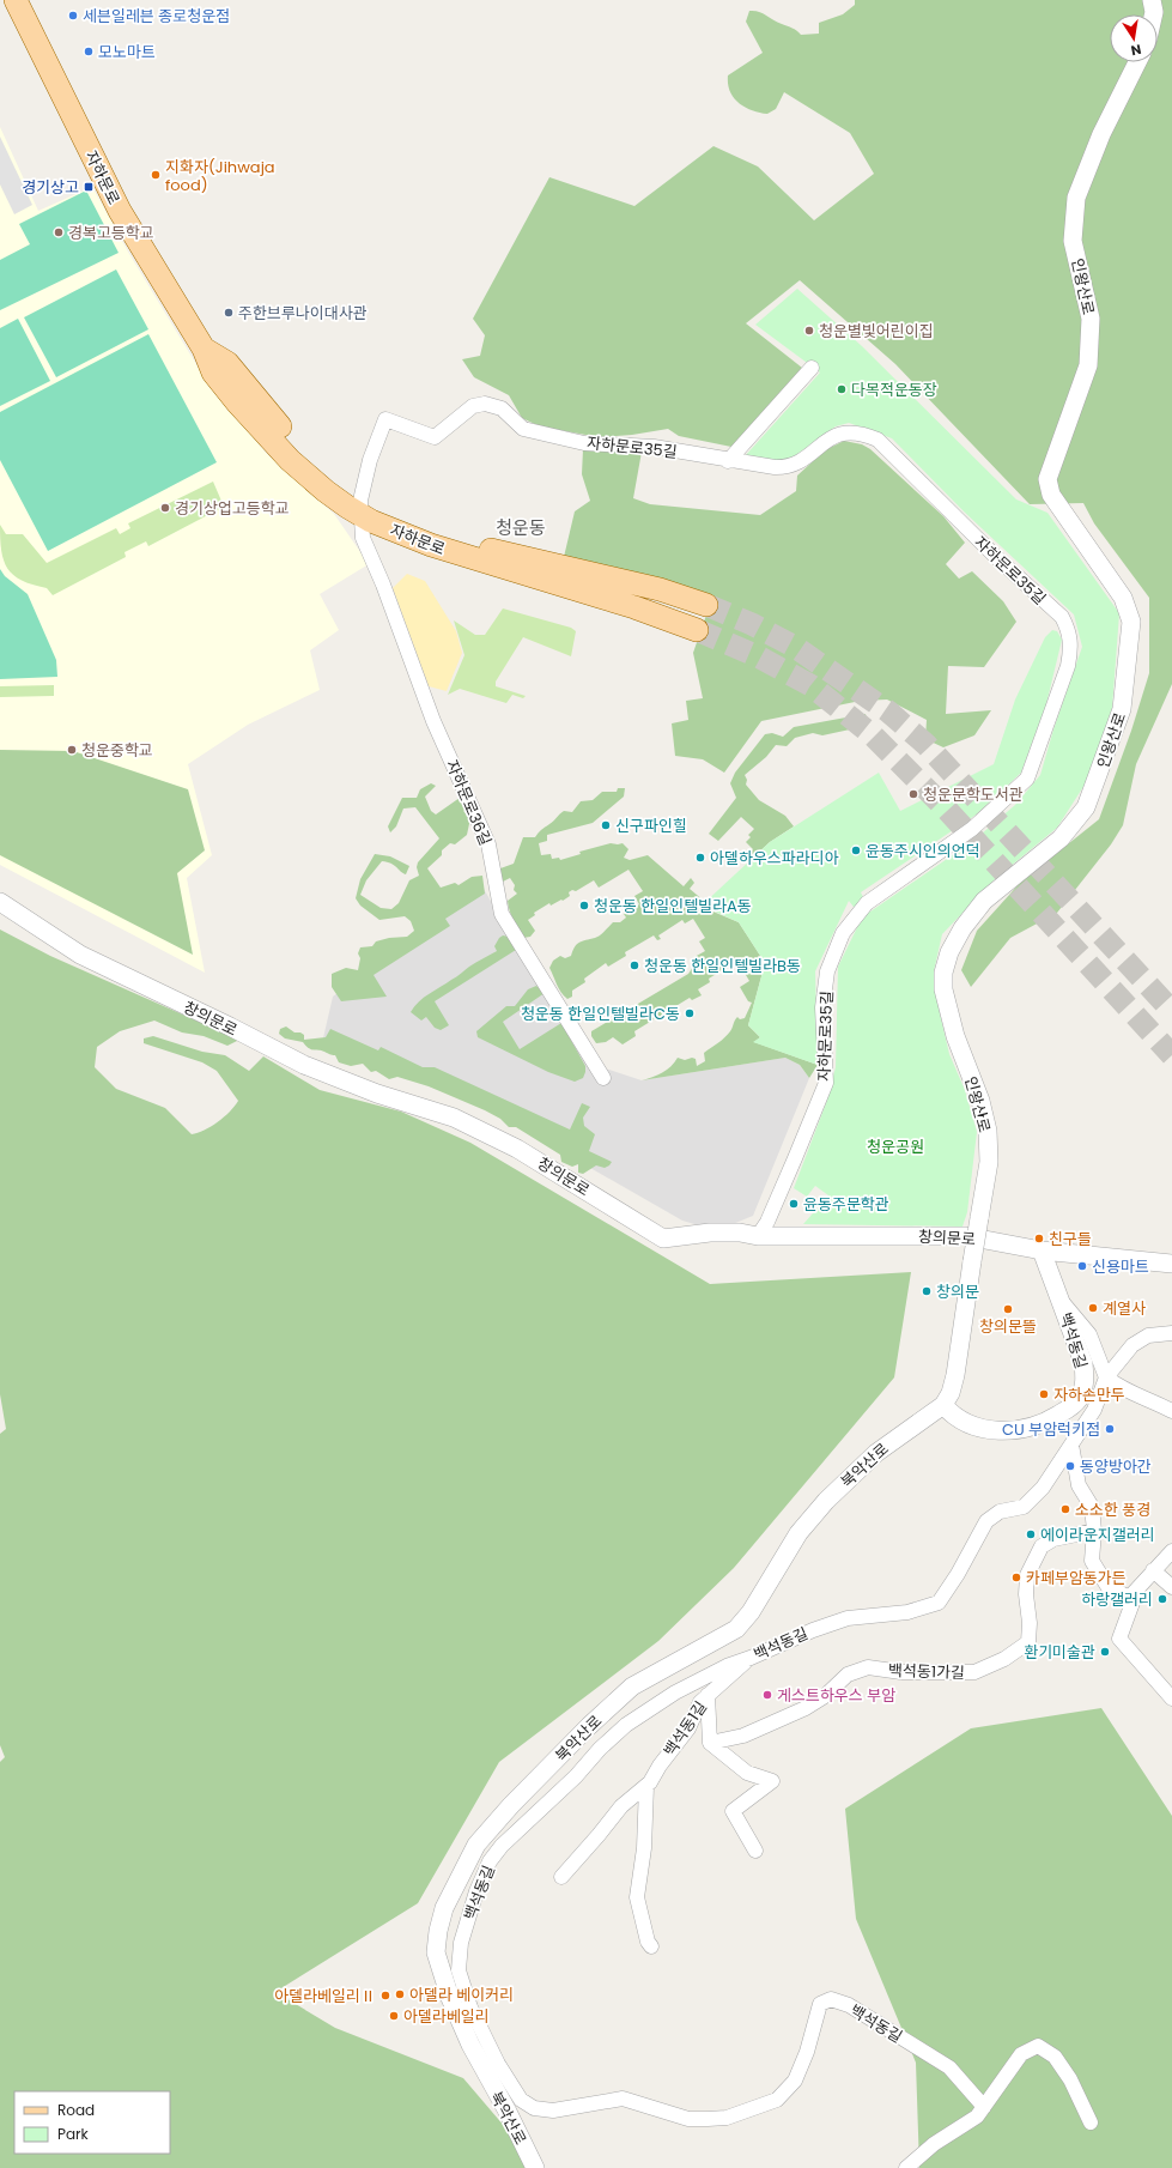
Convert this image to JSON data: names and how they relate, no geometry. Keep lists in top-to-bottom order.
{
  "streets": {
    "main road": ["자하문로"],
    "street": [
      "인왕산로",
      "자하문로35길",
      "자하문로36길",
      "창의문로",
      "백석동길",
      "북악산로",
      "백석동1가길",
      "백석동1길"
    ]
  },
  "crossings": [
    ["자하문로", "자하문로35길"],
    ["자하문로", "자하문로36길"],
    ["인왕산로", "백석동길"],
    ["인왕산로", "북악산로"],
    ["자하문로35길", "자하문로36길"],
    ["자하문로35길", "창의문로"],
    ["창의문로", "백석동길"],
    ["백석동길", "북악산로"],
    ["백석동길", "백석동1길"]
  ],
  "districts": ["청운동"],
  "parks": ["청운공원"],
  "places": {
    "other": [
      "세븐일레븐 종로청운점",
      "모노마트",
      "지화자(Jihwaja food)",
      "경복고등학교",
      "주한브루나이대사관",
      "청운별빛어린이집",
      "다목적운동장",
      "경기상업고등학교",
      "청운중학교",
      "청운문학도서관",
      "신구파인힐",
      "윤동주시인의언덕",
      "아델하우스파라디아",
      "청운동 한일인텔빌라A동",
      "청운동 한일인텔빌라B동",
      "청운동 한일인텔빌라C동",
      "윤동주문학관",
      "친구들",
      "신용마트",
      "창의문",
      "계열사",
      "창의문뜰",
      "자하손만두",
      "CU 부암럭키점",
      "동양방아간",
      "소소한 풍경",
      "에이라운지갤러리",
      "카페부암동가든",
      "하랑갤러리",
      "환기미술관",
      "게스트하우스 부암",
      "아델라 베이커리",
      "아델라베일리Ⅱ",
      "아델라베일리"
    ],
    "transit": ["경기상고"]
  },
  "legend": ["Road", "Park"],
  "north": "bottom"
}
